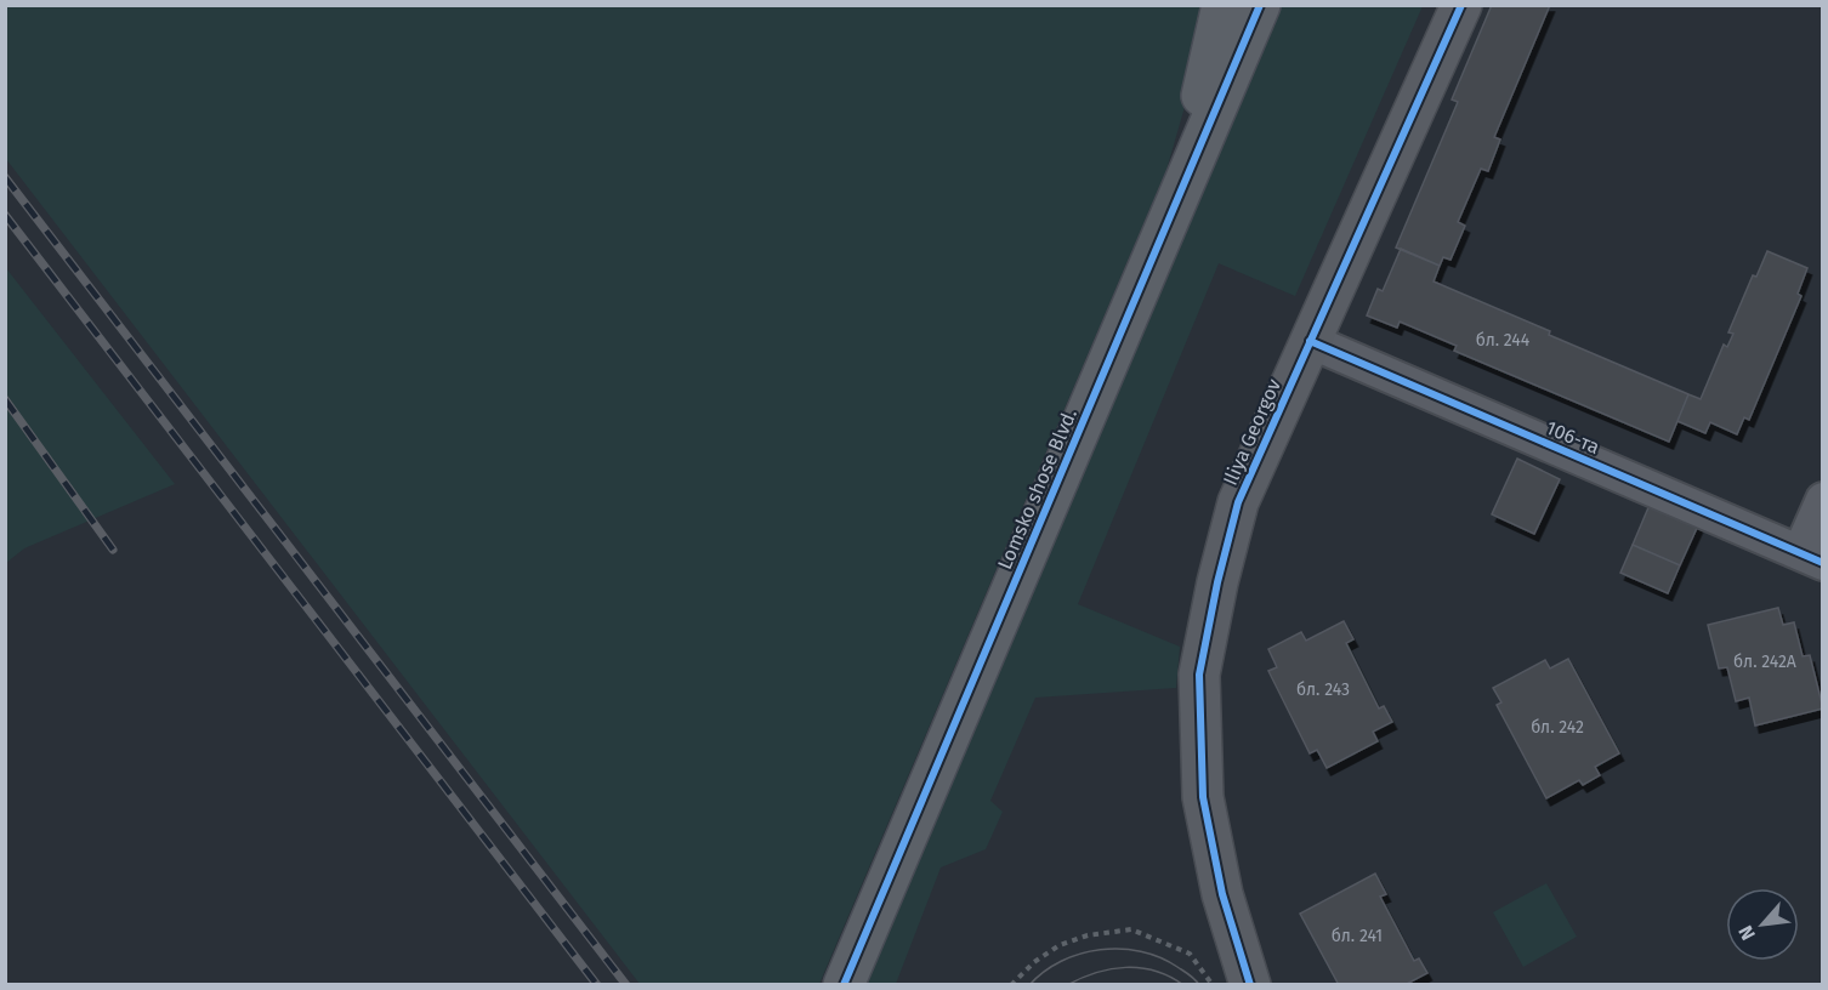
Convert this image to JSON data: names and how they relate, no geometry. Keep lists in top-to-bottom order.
{
  "streets": {
    "main road": ["Lomsko shose Blvd."],
    "street": ["Iliya Georgov", "106-та"]
  },
  "crossings": [
    ["Iliya Georgov", "106-та"]
  ],
  "house_numbers": [
    "бл. 244",
    "бл. 242А",
    "бл. 243",
    "бл. 242",
    "бл. 241"
  ],
  "north": "bottom left"
}
